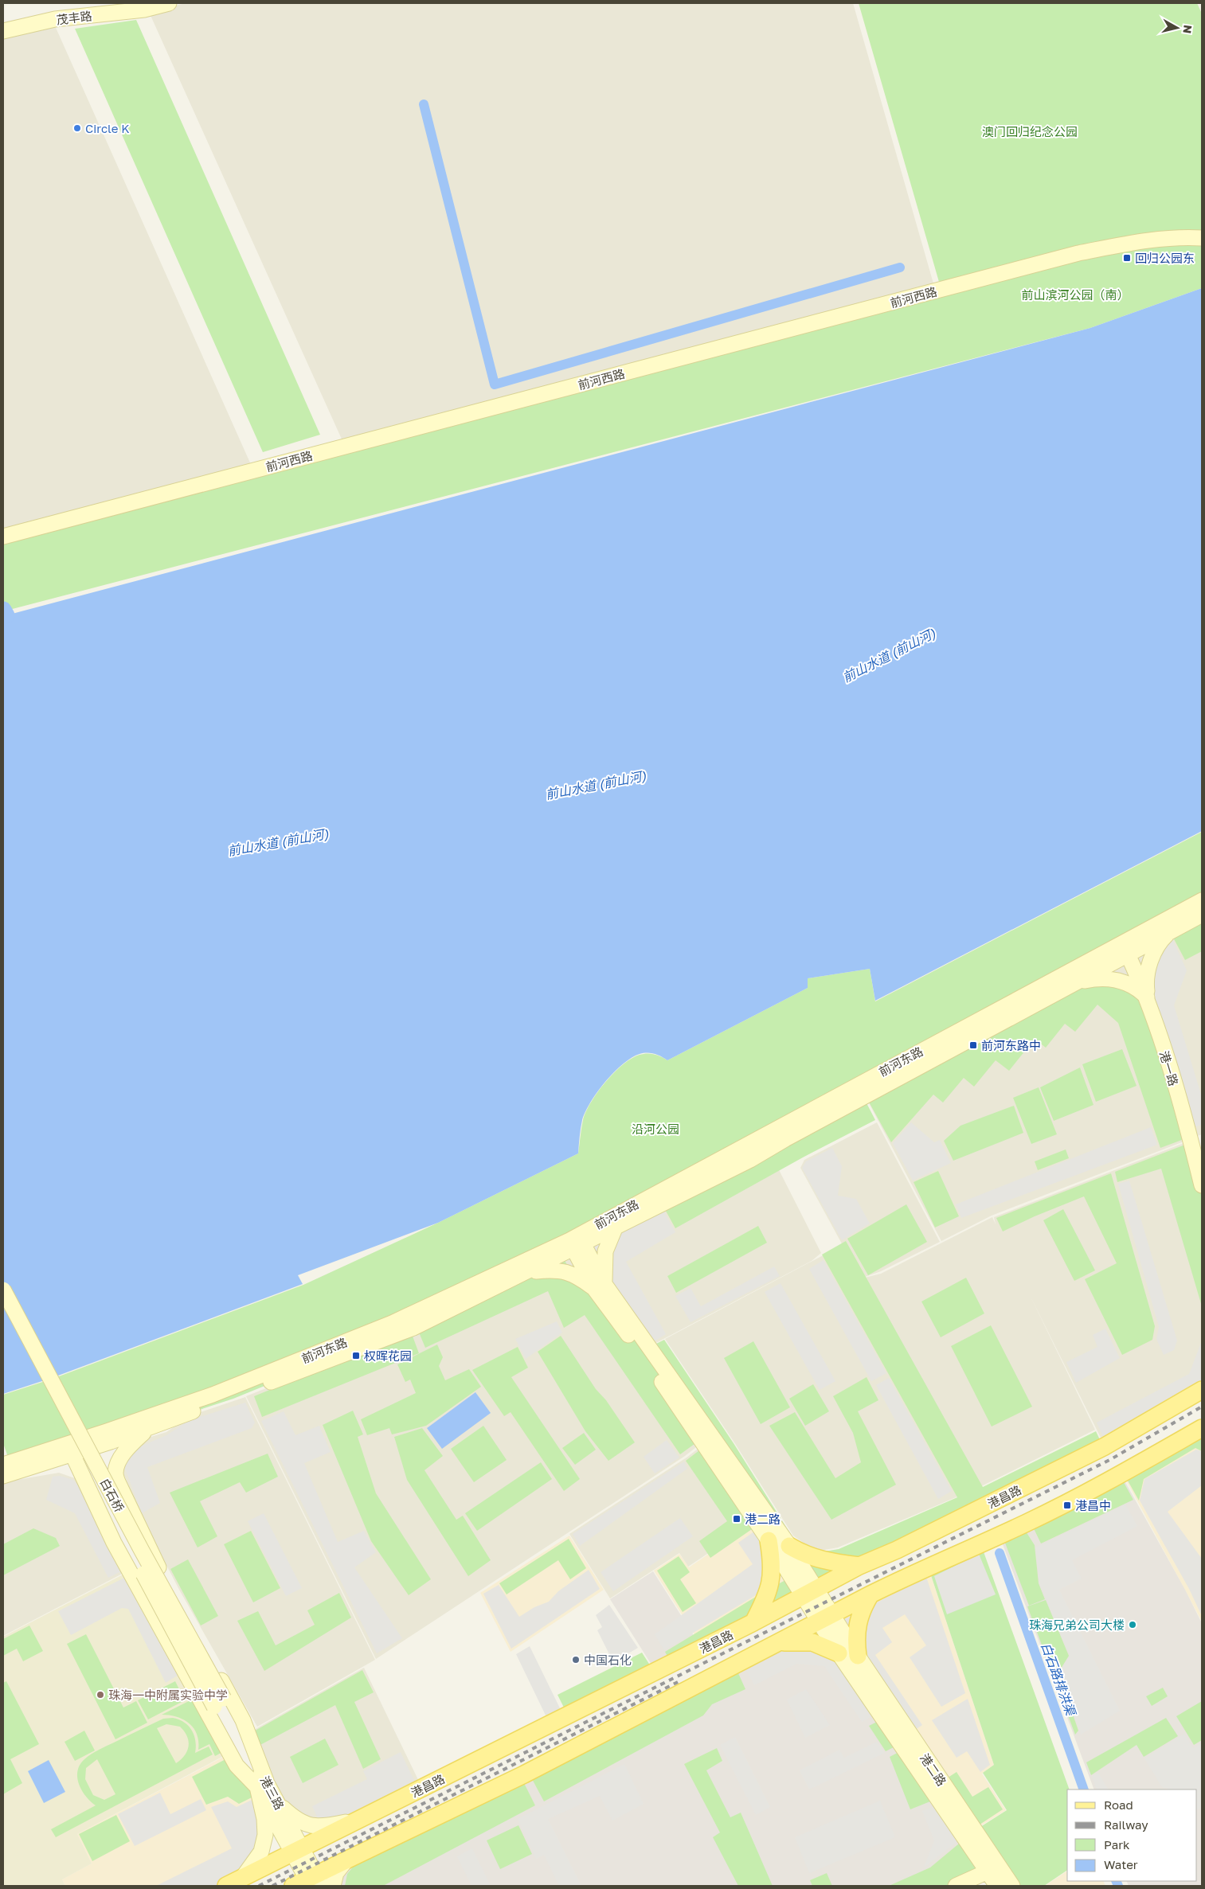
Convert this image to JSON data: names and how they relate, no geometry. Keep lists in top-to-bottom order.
{
  "streets": {
    "main road": [
      "茂丰路",
      "前河西路",
      "前河东路",
      "港一路",
      "白石桥",
      "港昌路",
      "港二路",
      "港三路"
    ]
  },
  "crossings": [
    ["前河东路", "港一路"],
    ["前河东路", "港二路"],
    ["港昌路", "港二路"],
    ["港昌路", "港三路"]
  ],
  "water": ["前山水道 (前山河)", "白石路排洪渠"],
  "parks": ["澳门回归纪念公园", "前山滨河公园（南）", "沿河公园"],
  "places": {
    "other": [
      "Circle K",
      "珠海兄弟公司大楼",
      "中国石化",
      "珠海一中附属实验中学"
    ],
    "transit": [
      "回归公园东",
      "前河东路中",
      "权晖花园",
      "港昌中",
      "港二路"
    ]
  },
  "legend": [
    "Road",
    "Railway",
    "Park",
    "Water"
  ],
  "north": "right"
}
